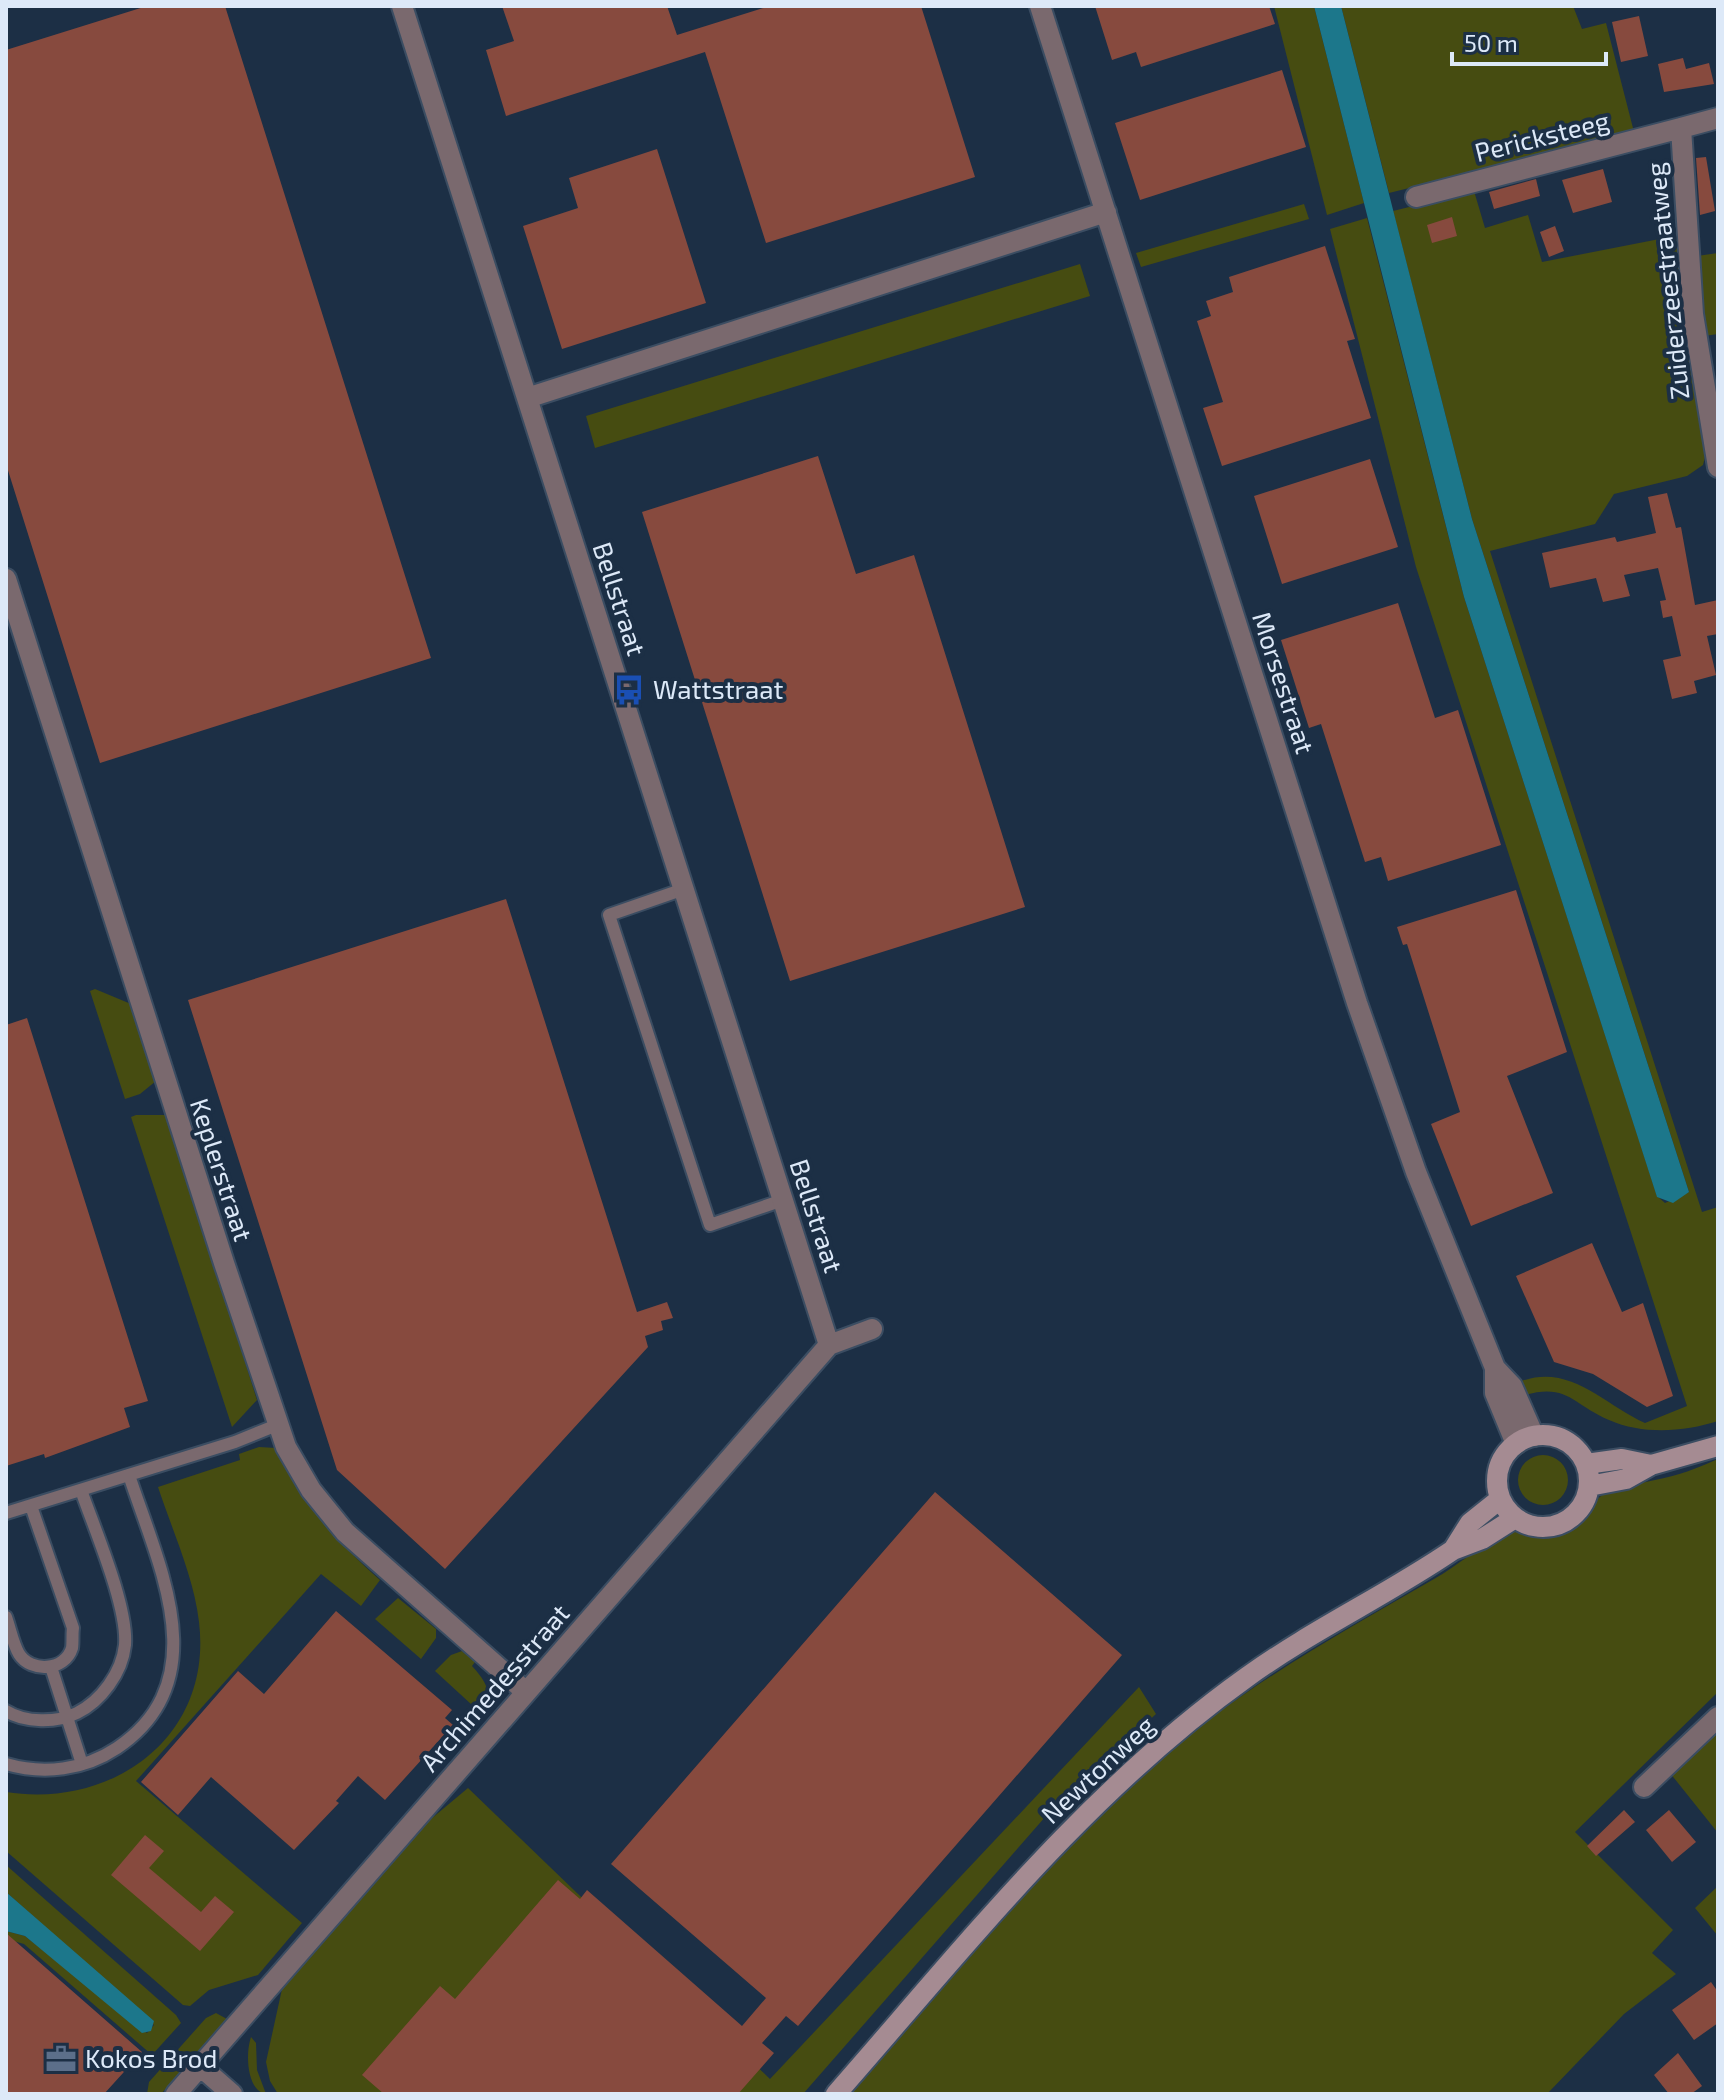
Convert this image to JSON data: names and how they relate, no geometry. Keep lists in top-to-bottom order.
{
  "streets": {
    "main road": ["Newtonweg"],
    "street": [
      "Pericksteeg",
      "Zuiderzeestraatweg",
      "Bellstraat",
      "Morsestraat",
      "Keplerstraat",
      "Archimedesstraat"
    ]
  },
  "crossings": [
    ["Pericksteeg", "Zuiderzeestraatweg"],
    ["Bellstraat", "Archimedesstraat"],
    ["Morsestraat", "Newtonweg"],
    ["Keplerstraat", "Archimedesstraat"]
  ],
  "places": {
    "bus stop": ["Wattstraat"],
    "office": ["Kokos Brod"]
  },
  "scale_bar": "50 m"
}
